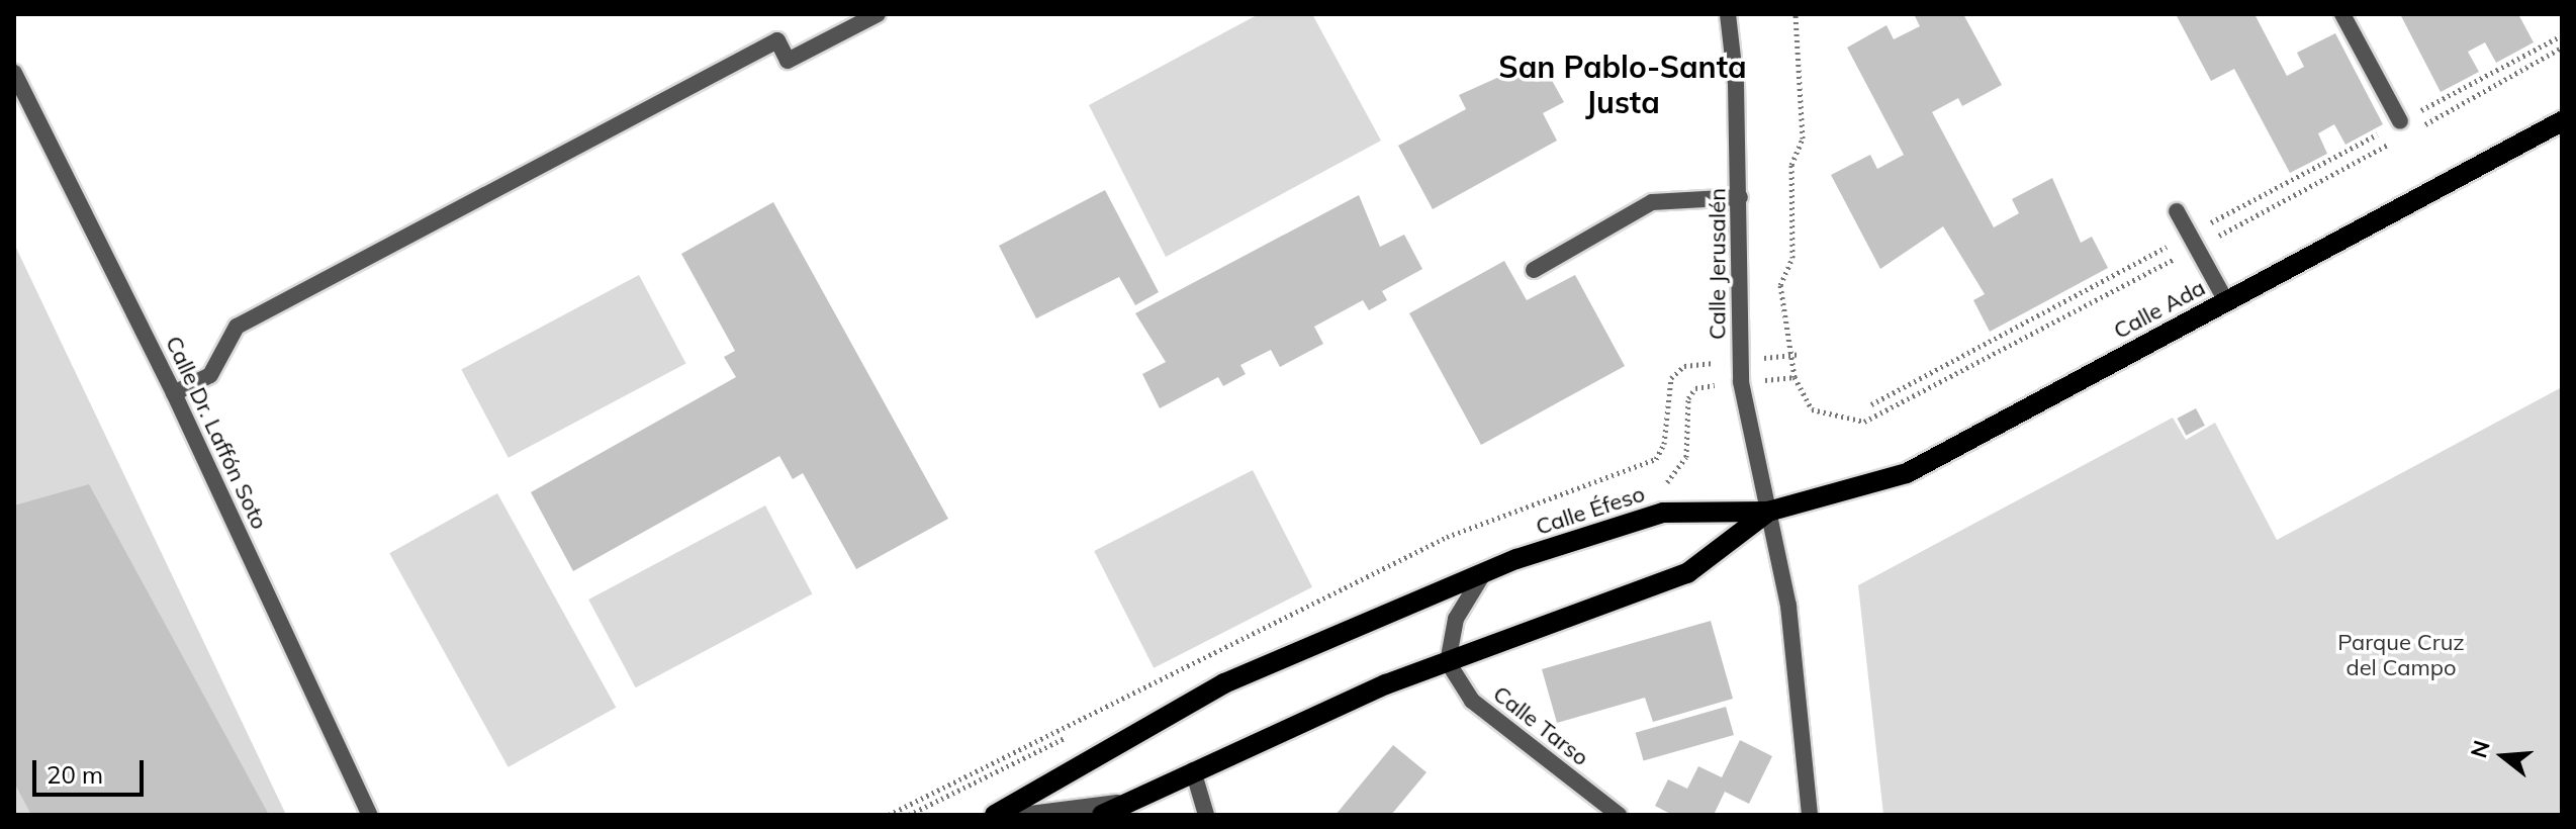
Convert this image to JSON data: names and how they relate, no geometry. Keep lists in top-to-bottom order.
{
  "streets": {
    "main road": ["Calle Ada", "Calle Éfeso"],
    "street": ["Calle Jerusalén", "Calle Dr. Laffón Soto", "Calle Tarso"]
  },
  "crossings": [
    ["Calle Jerusalén", "Calle Ada"],
    ["Calle Jerusalén", "Calle Éfeso"],
    ["Calle Ada", "Calle Éfeso"]
  ],
  "districts": ["San Pablo-Santa Justa"],
  "parks": ["Parque Cruz del Campo"],
  "scale_bar": "20 m",
  "north": "left"
}
